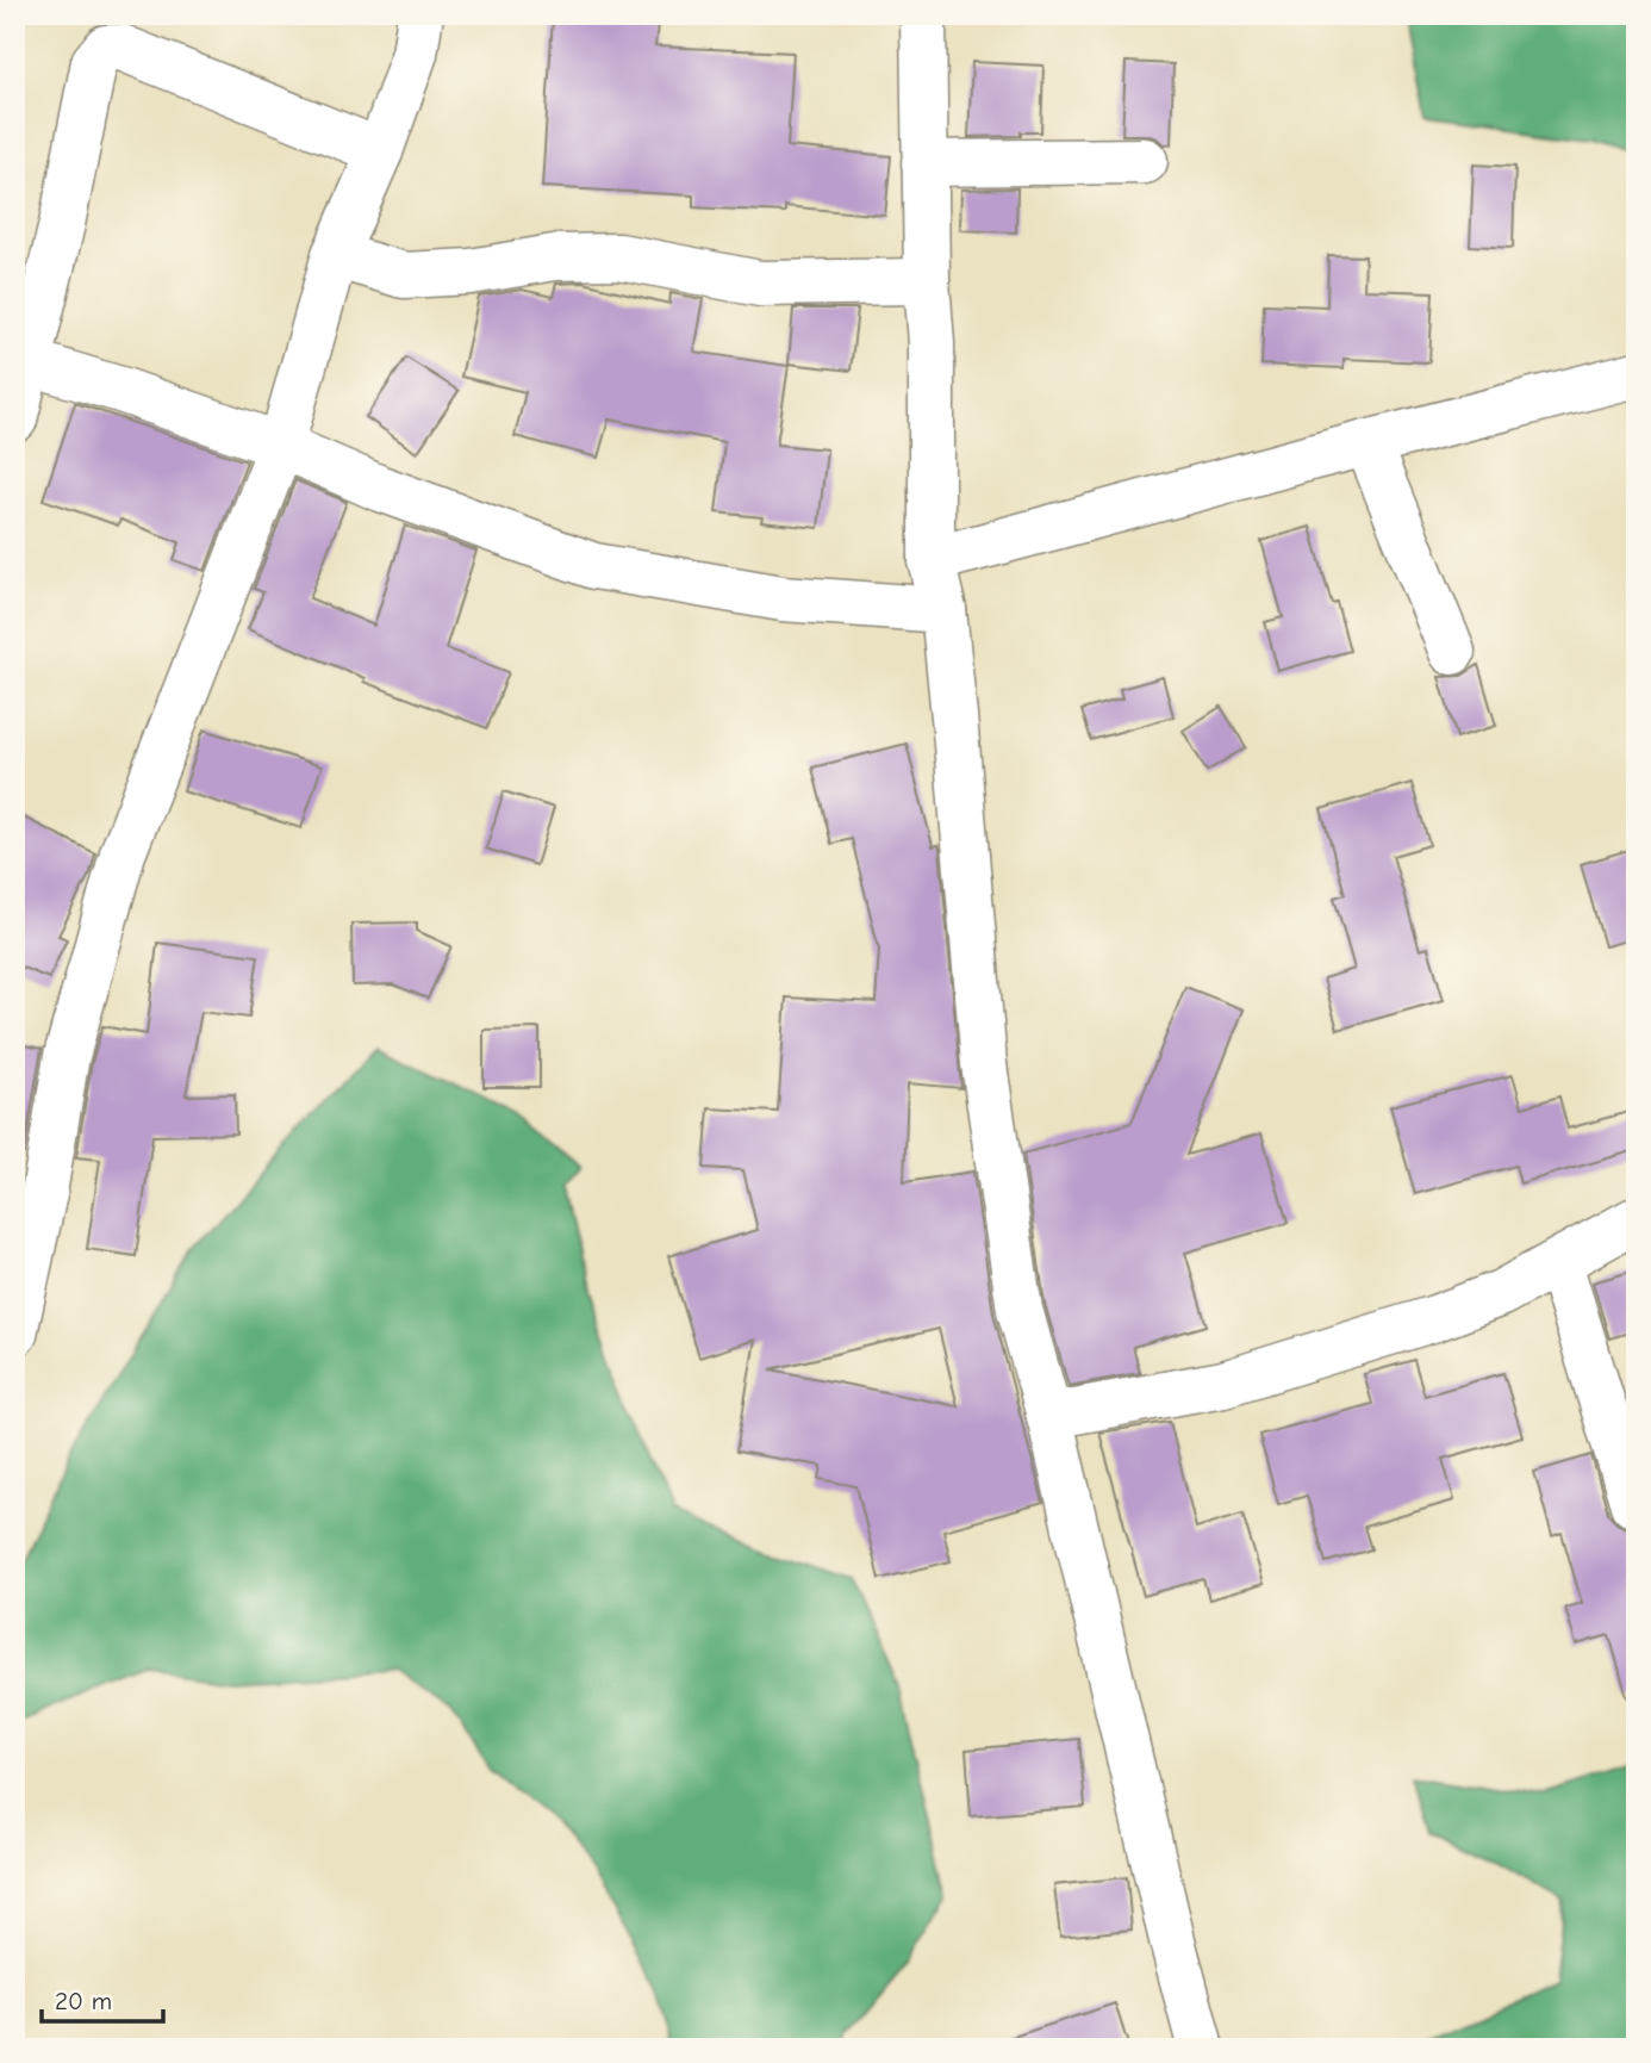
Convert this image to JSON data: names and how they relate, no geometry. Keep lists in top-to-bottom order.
{
  "scale_bar": "20 m"
}
